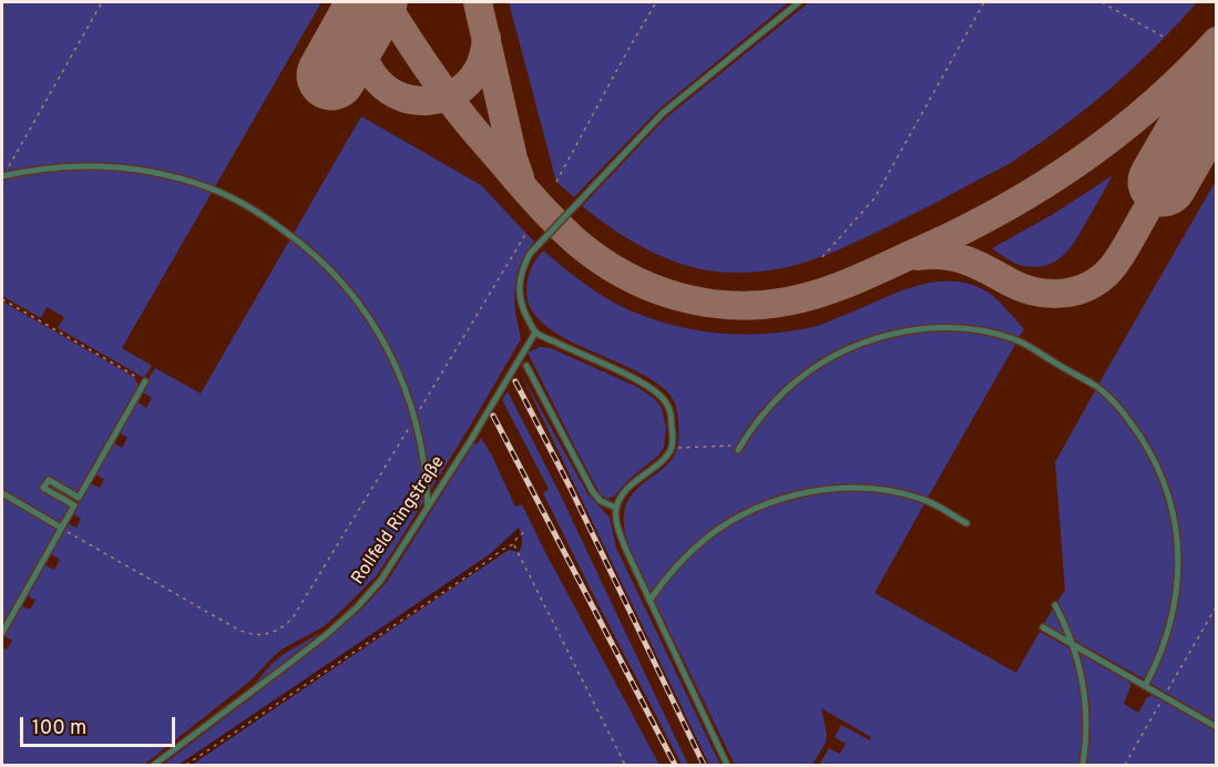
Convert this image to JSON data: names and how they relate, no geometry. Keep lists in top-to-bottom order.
{
  "streets": {
    "lane": ["Rollfeld Ringstraße"]
  },
  "scale_bar": "100 m"
}
